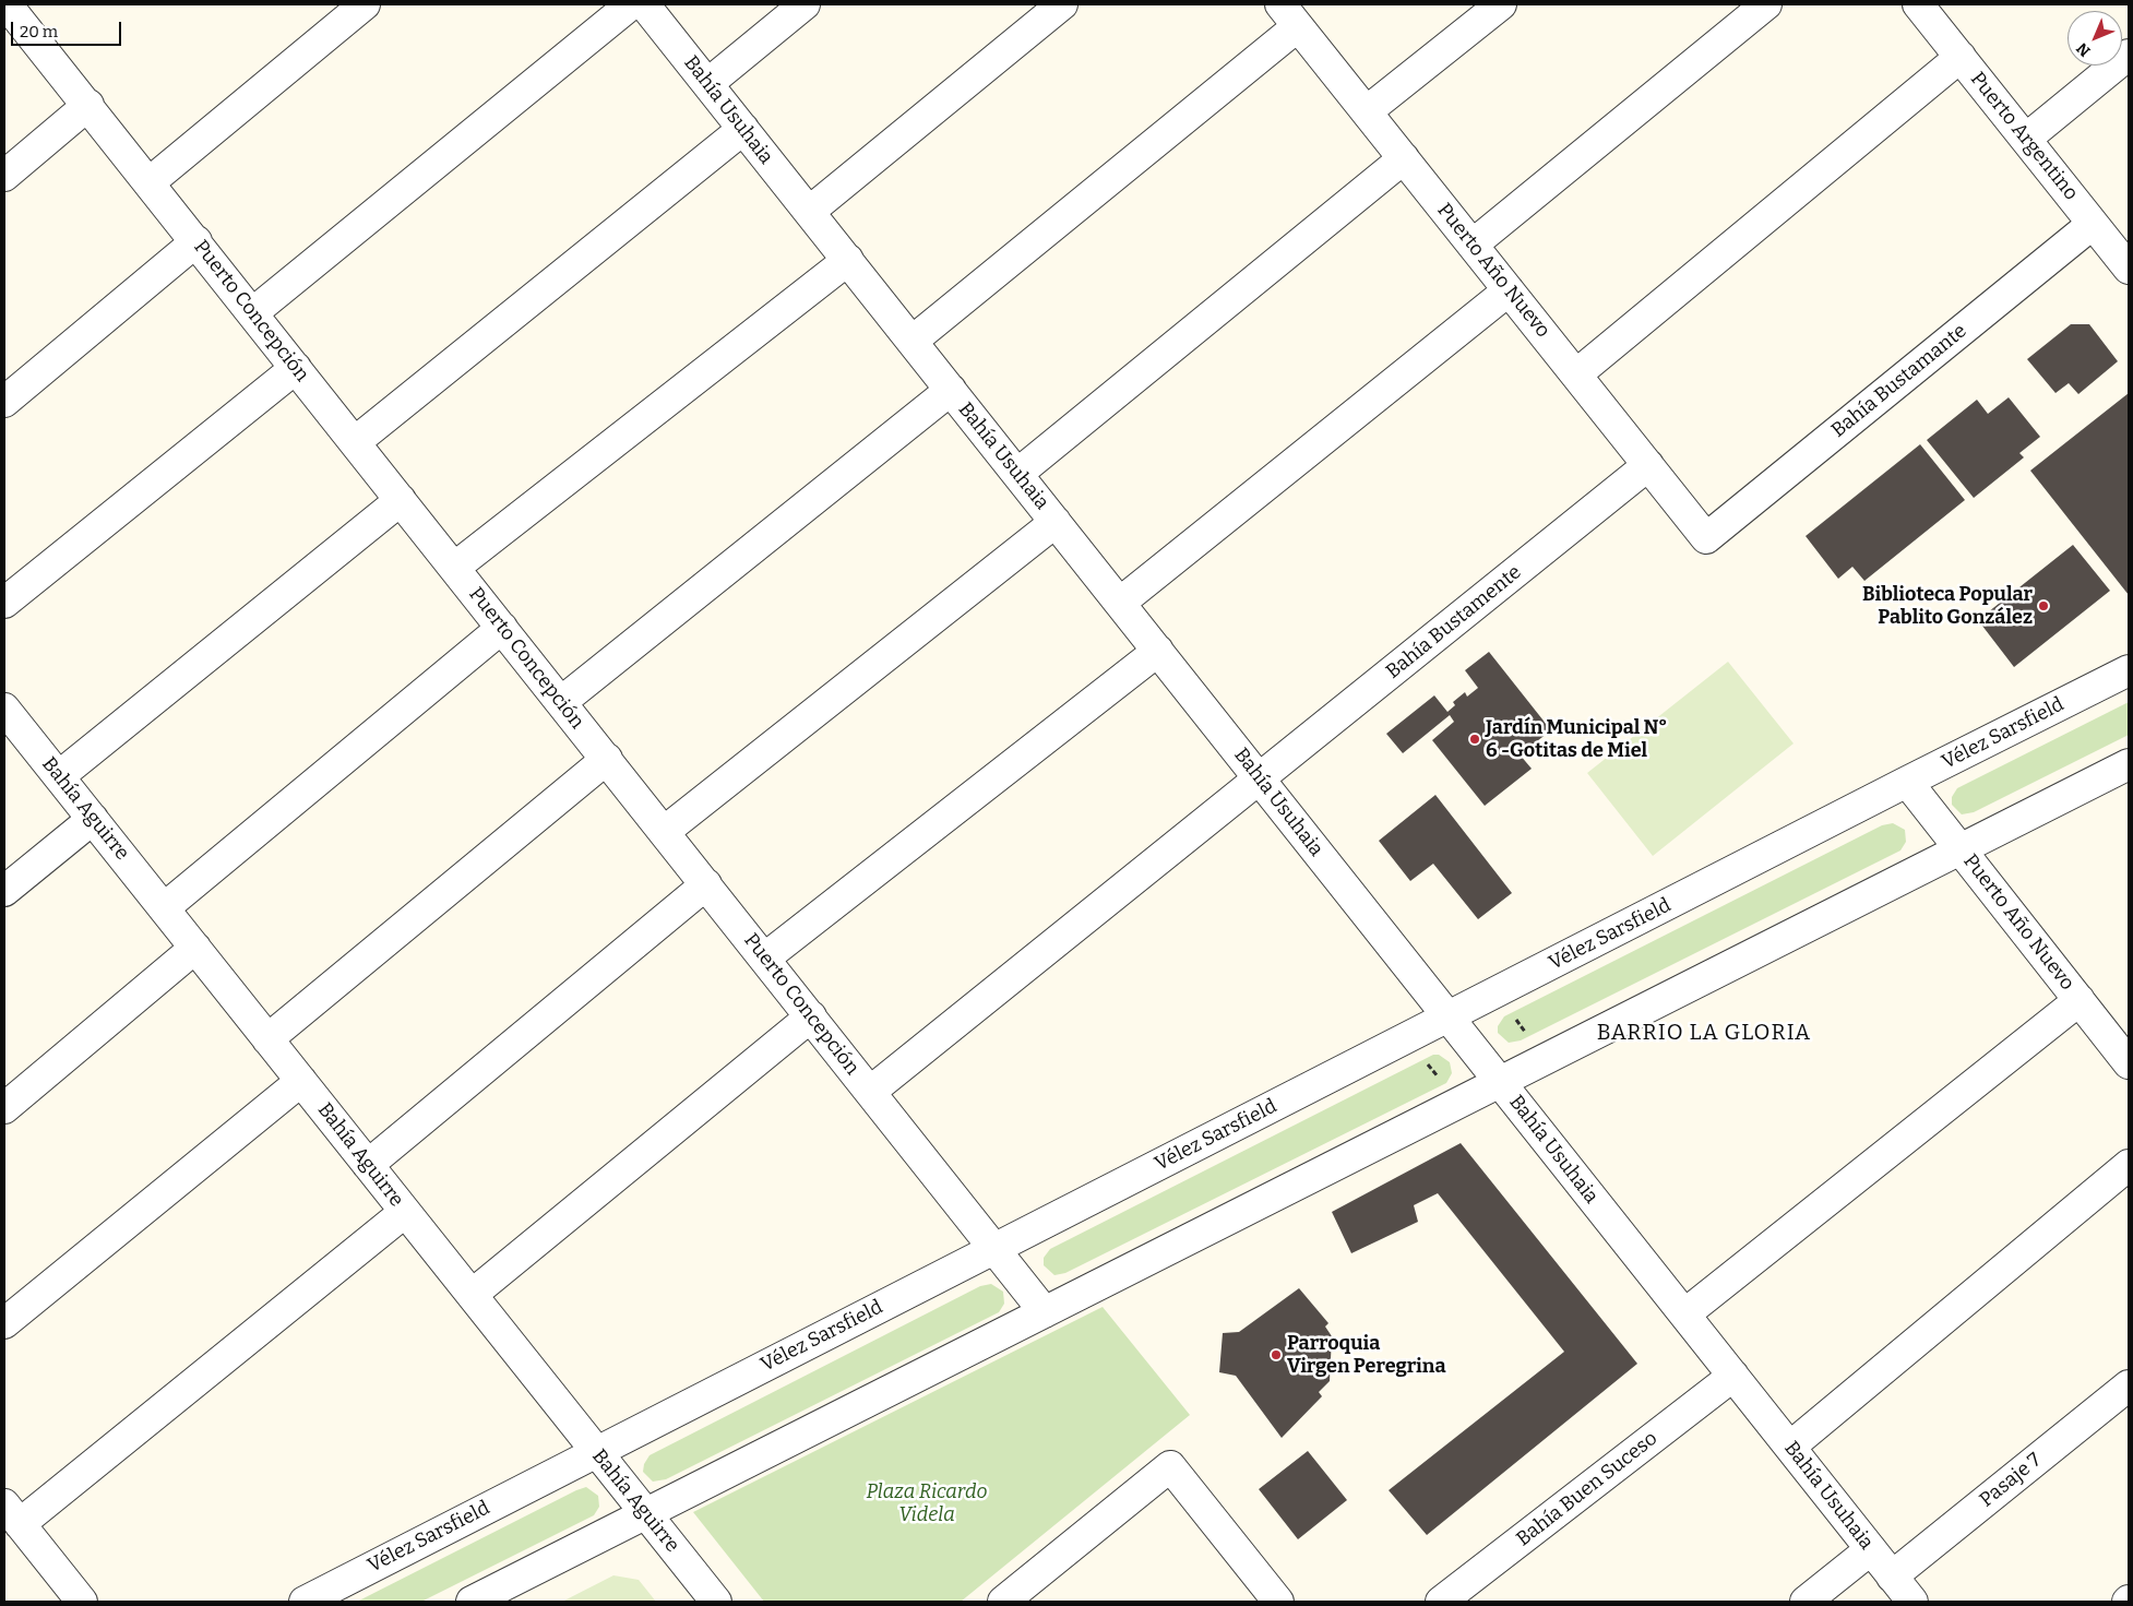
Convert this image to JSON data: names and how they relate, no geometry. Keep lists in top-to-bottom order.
{
  "streets": {
    "street": [
      "Bahía Usuhaia",
      "Puerto Argentino",
      "Puerto Año Nuevo",
      "Puerto Concepción",
      "Bahía Bustamante",
      "Bahía Bustamente",
      "Vélez Sarsfield",
      "Bahía Aguirre",
      "Pasaje 7",
      "Bahía Buen Suceso"
    ]
  },
  "crossings": [
    ["Bahía Usuhaia", "Bahía Bustamente"],
    ["Bahía Usuhaia", "Vélez Sarsfield"],
    ["Bahía Usuhaia", "Pasaje 7"],
    ["Bahía Usuhaia", "Bahía Buen Suceso"],
    ["Puerto Argentino", "Bahía Bustamante"],
    ["Puerto Año Nuevo", "Bahía Bustamante"],
    ["Puerto Año Nuevo", "Bahía Bustamente"],
    ["Puerto Año Nuevo", "Vélez Sarsfield"],
    ["Puerto Concepción", "Bahía Bustamente"],
    ["Puerto Concepción", "Vélez Sarsfield"],
    ["Vélez Sarsfield", "Bahía Aguirre"]
  ],
  "districts": ["BARRIO LA GLORIA"],
  "parks": ["Plaza Ricardo Videla"],
  "places": ["Biblioteca Popular Pablito González", "Jardín Municipal N° 6 -Gotitas de Miel", "Parroquia Virgen Peregrina"],
  "scale_bar": "20 m",
  "north": "bottom left"
}
